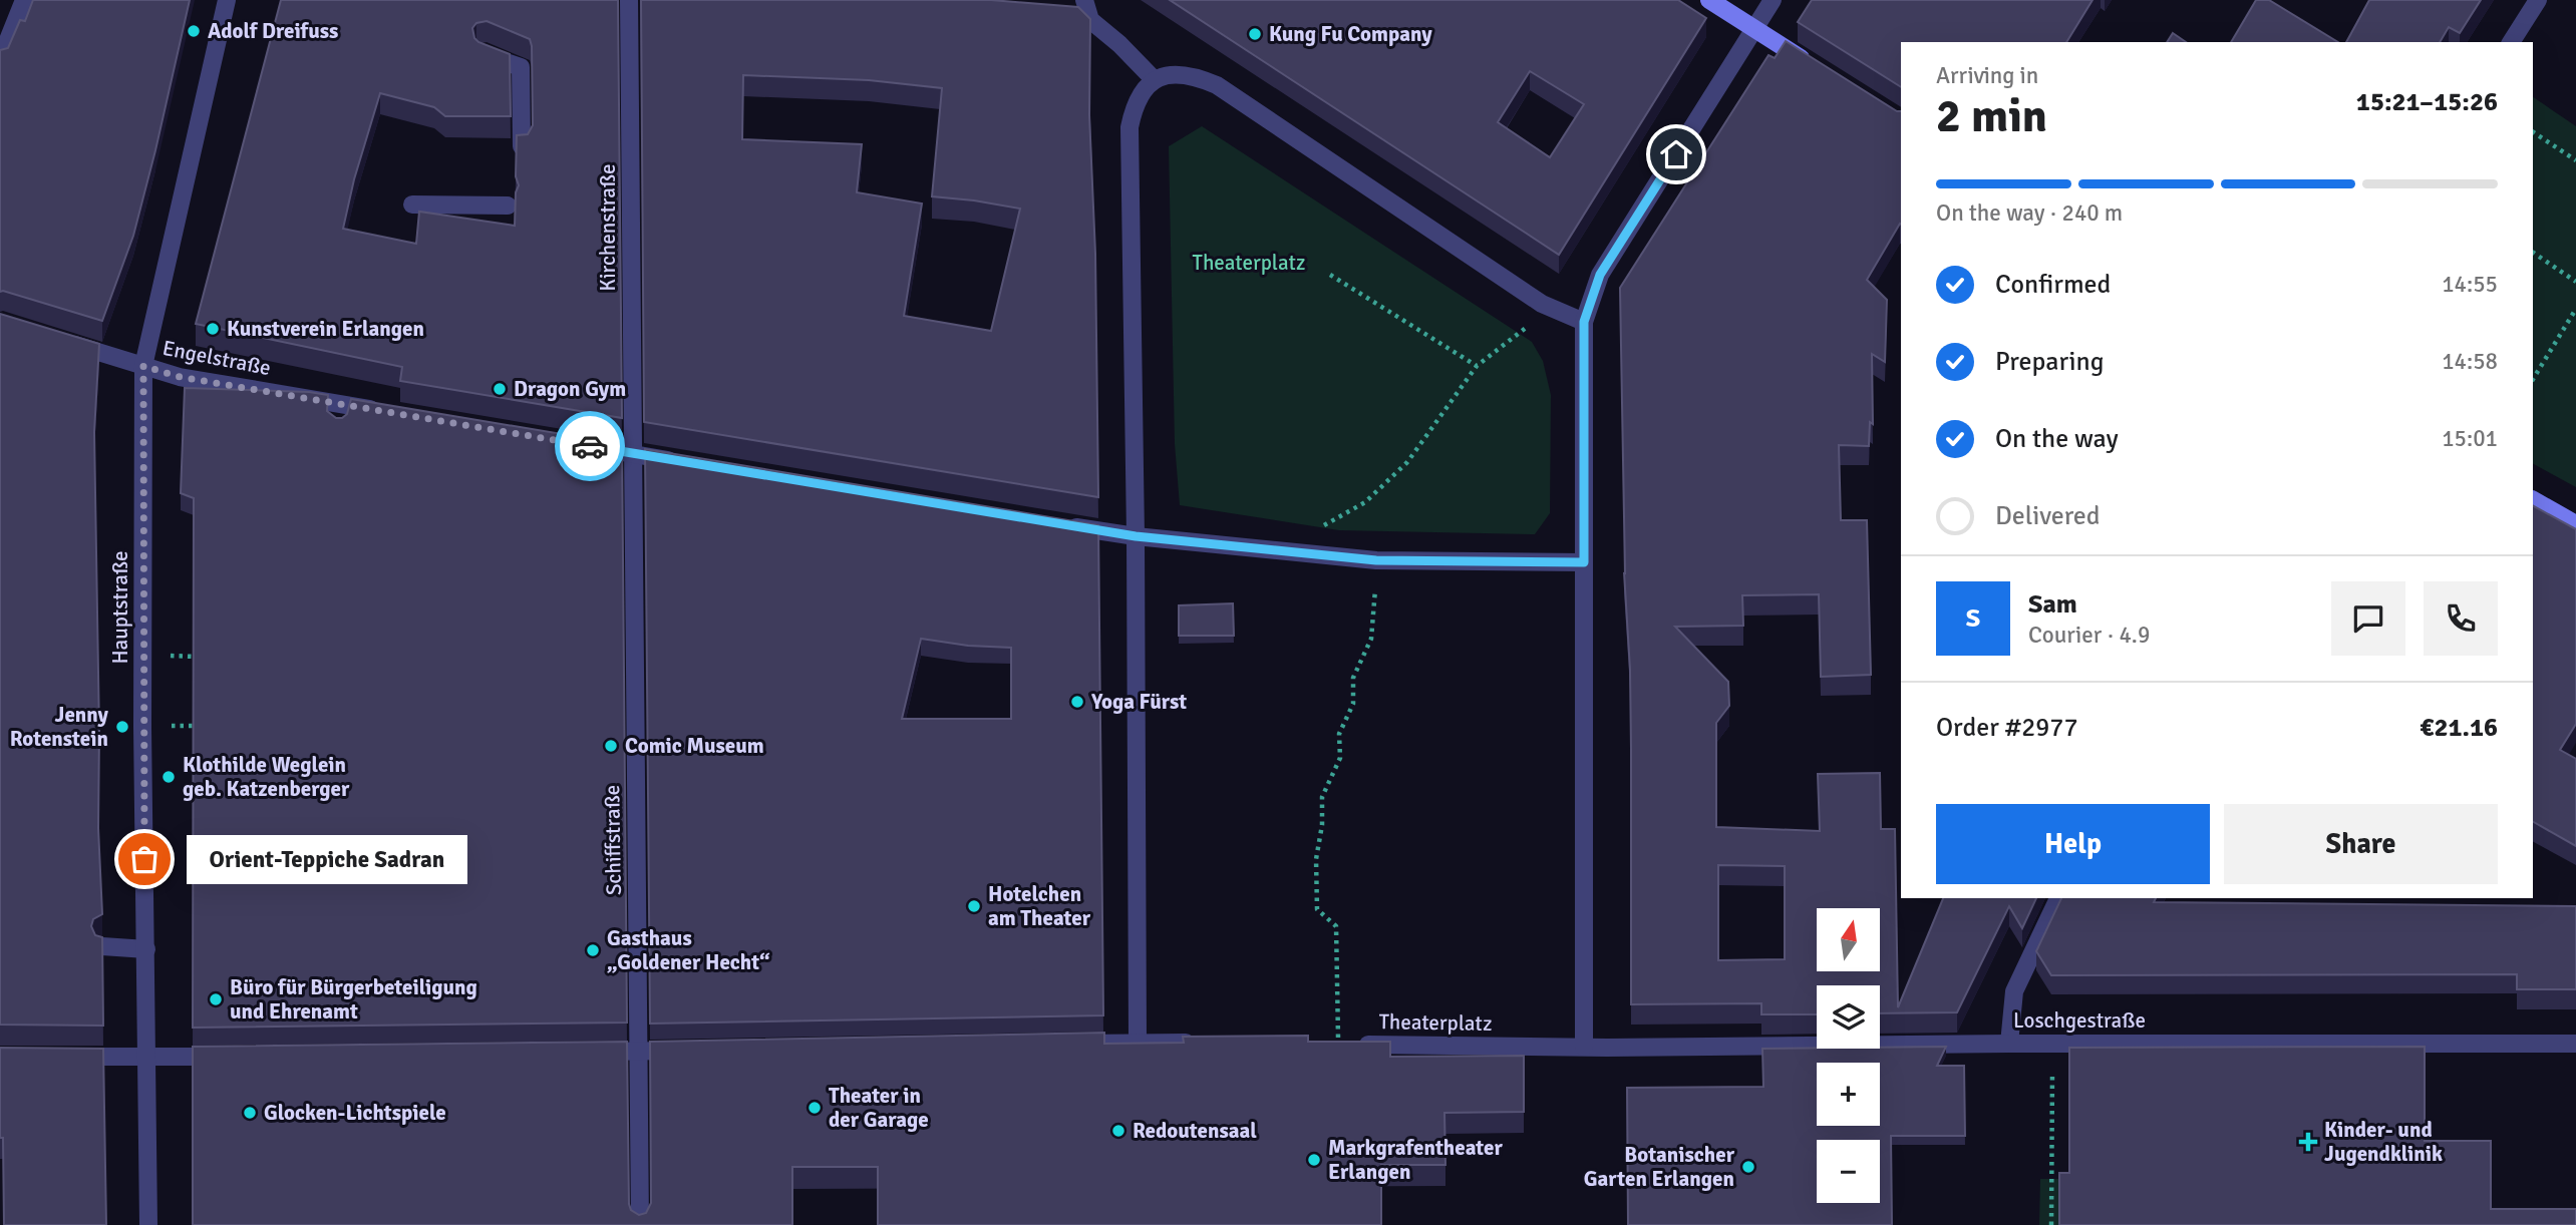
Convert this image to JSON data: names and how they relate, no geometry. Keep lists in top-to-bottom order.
{
  "streets": {
    "street": [
      "Kirchenstraße",
      "Engelstraße",
      "Hauptstraße",
      "Schiffstraße",
      "Loschgestraße",
      "Theaterplatz"
    ]
  },
  "crossings": [
    ["Kirchenstraße", "Schiffstraße"],
    ["Engelstraße", "Hauptstraße"],
    ["Loschgestraße", "Theaterplatz"]
  ],
  "parks": ["Theaterplatz"],
  "places": {
    "other": [
      "Adolf Dreifuss",
      "Kung Fu Company",
      "Kunstverein Erlangen",
      "Dragon Gym",
      "Yoga Fürst",
      "Jenny Rotenstein",
      "Comic Museum",
      "Klothilde Weglein geb. Katzenberger",
      "Orient-Teppiche Sadran",
      "Hotelchen am Theater",
      "Gasthaus „Goldener Hecht“",
      "Büro für Bürgerbeteiligung und Ehrenamt",
      "Theater in der Garage",
      "Glocken-Lichtspiele",
      "Redoutensaal",
      "Markgrafentheater Erlangen",
      "Botanischer Garten Erlangen"
    ],
    "health": ["Kinder- und Jugendklinik"]
  },
  "north": "top",
  "page": {
    "heading": ["2 min", "Arriving in", "15:21–15:26"],
    "panel": [
      "Sam",
      "Courier · 4.9",
      "Order #2977",
      "€21.16"
    ],
    "bar": "On the way · 240 m",
    "list": [
      ["Confirmed", "14:55"],
      ["Preparing", "14:58"],
      ["On the way", "15:01"],
      "Delivered"
    ],
    "round": "S",
    "buttons": ["Help", "Share"],
    "bubble": "Orient-Teppiche Sadran",
    "map_buttons": ["+", "−"]
  }
}
